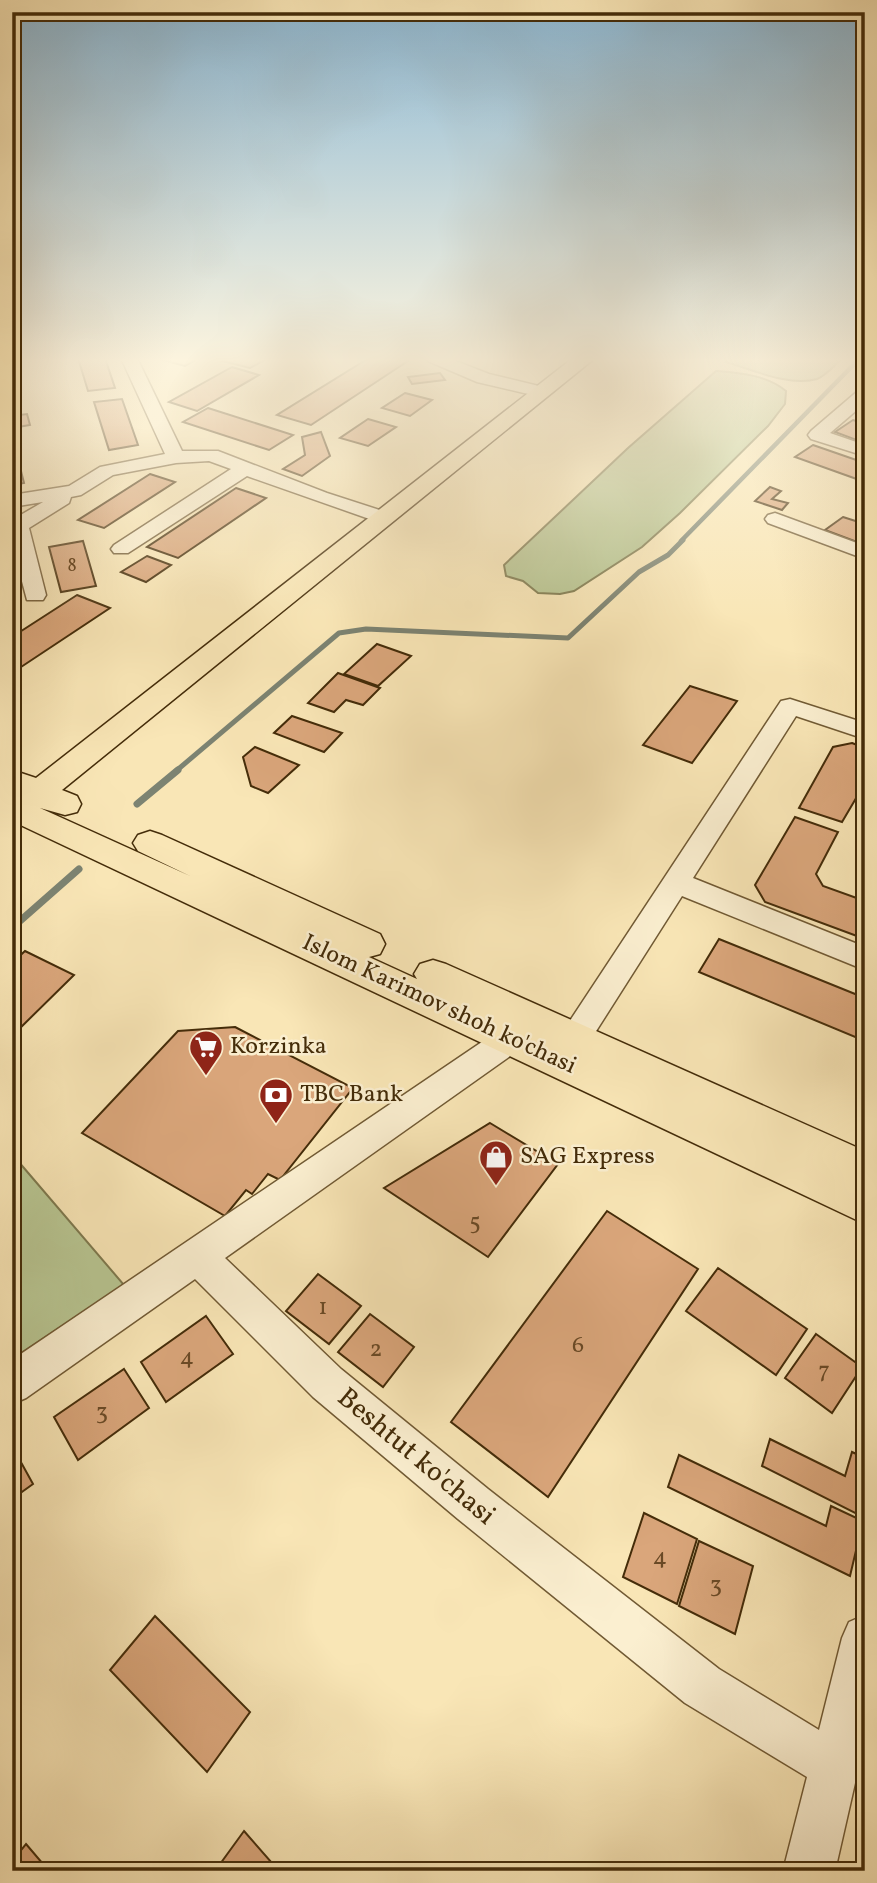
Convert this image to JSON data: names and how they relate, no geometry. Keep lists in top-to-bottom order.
{
  "streets": {
    "main road": ["Islom Karimov shoh ko'chasi"],
    "street": ["Beshtut ko'chasi"]
  },
  "places": {
    "supermarket": ["Korzinka"],
    "bank": ["TBC Bank"],
    "shop": ["SAG Express"]
  },
  "house_numbers": [
    "8",
    "5",
    "1",
    "6",
    "2",
    "4",
    "7",
    "3",
    "4",
    "3"
  ]
}
